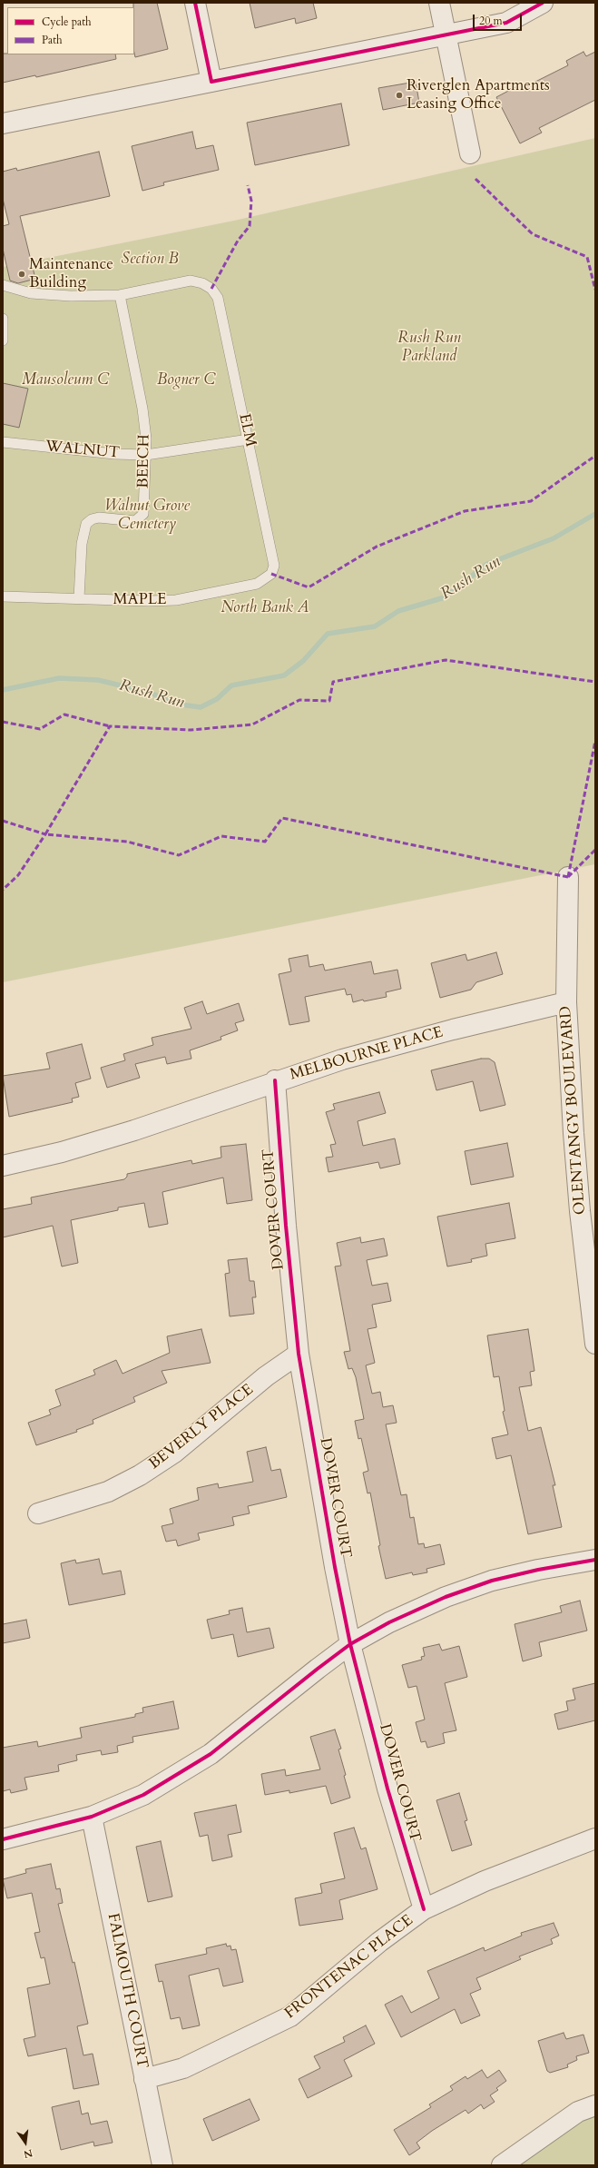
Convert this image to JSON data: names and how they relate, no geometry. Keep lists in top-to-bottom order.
{
  "streets": {
    "street": [
      "MELBOURNE PLACE",
      "OLENTANGY BOULEVARD",
      "DOVER COURT",
      "BEVERLY PLACE",
      "FRONTENAC PLACE",
      "FALMOUTH COURT"
    ],
    "lane": [
      "ELM",
      "WALNUT",
      "BEECH",
      "MAPLE"
    ]
  },
  "crossings": [
    ["ELM", "WALNUT"],
    ["ELM", "BEECH"],
    ["ELM", "MAPLE"],
    ["WALNUT", "BEECH"],
    ["BEECH", "MAPLE"],
    ["MELBOURNE PLACE", "OLENTANGY BOULEVARD"],
    ["MELBOURNE PLACE", "DOVER COURT"],
    ["DOVER COURT", "BEVERLY PLACE"],
    ["DOVER COURT", "FRONTENAC PLACE"],
    ["FRONTENAC PLACE", "FALMOUTH COURT"]
  ],
  "water": ["Rush Run"],
  "parks": [
    "Section B",
    "Rush Run Parkland",
    "Mausoleum C",
    "Bogner C",
    "Walnut Grove Cemetery",
    "North Bank A"
  ],
  "places": ["Riverglen Apartments Leasing Office", "Maintenance Building"],
  "legend": ["Cycle path", "Path"],
  "scale_bar": "20 m",
  "north": "bottom"
}
